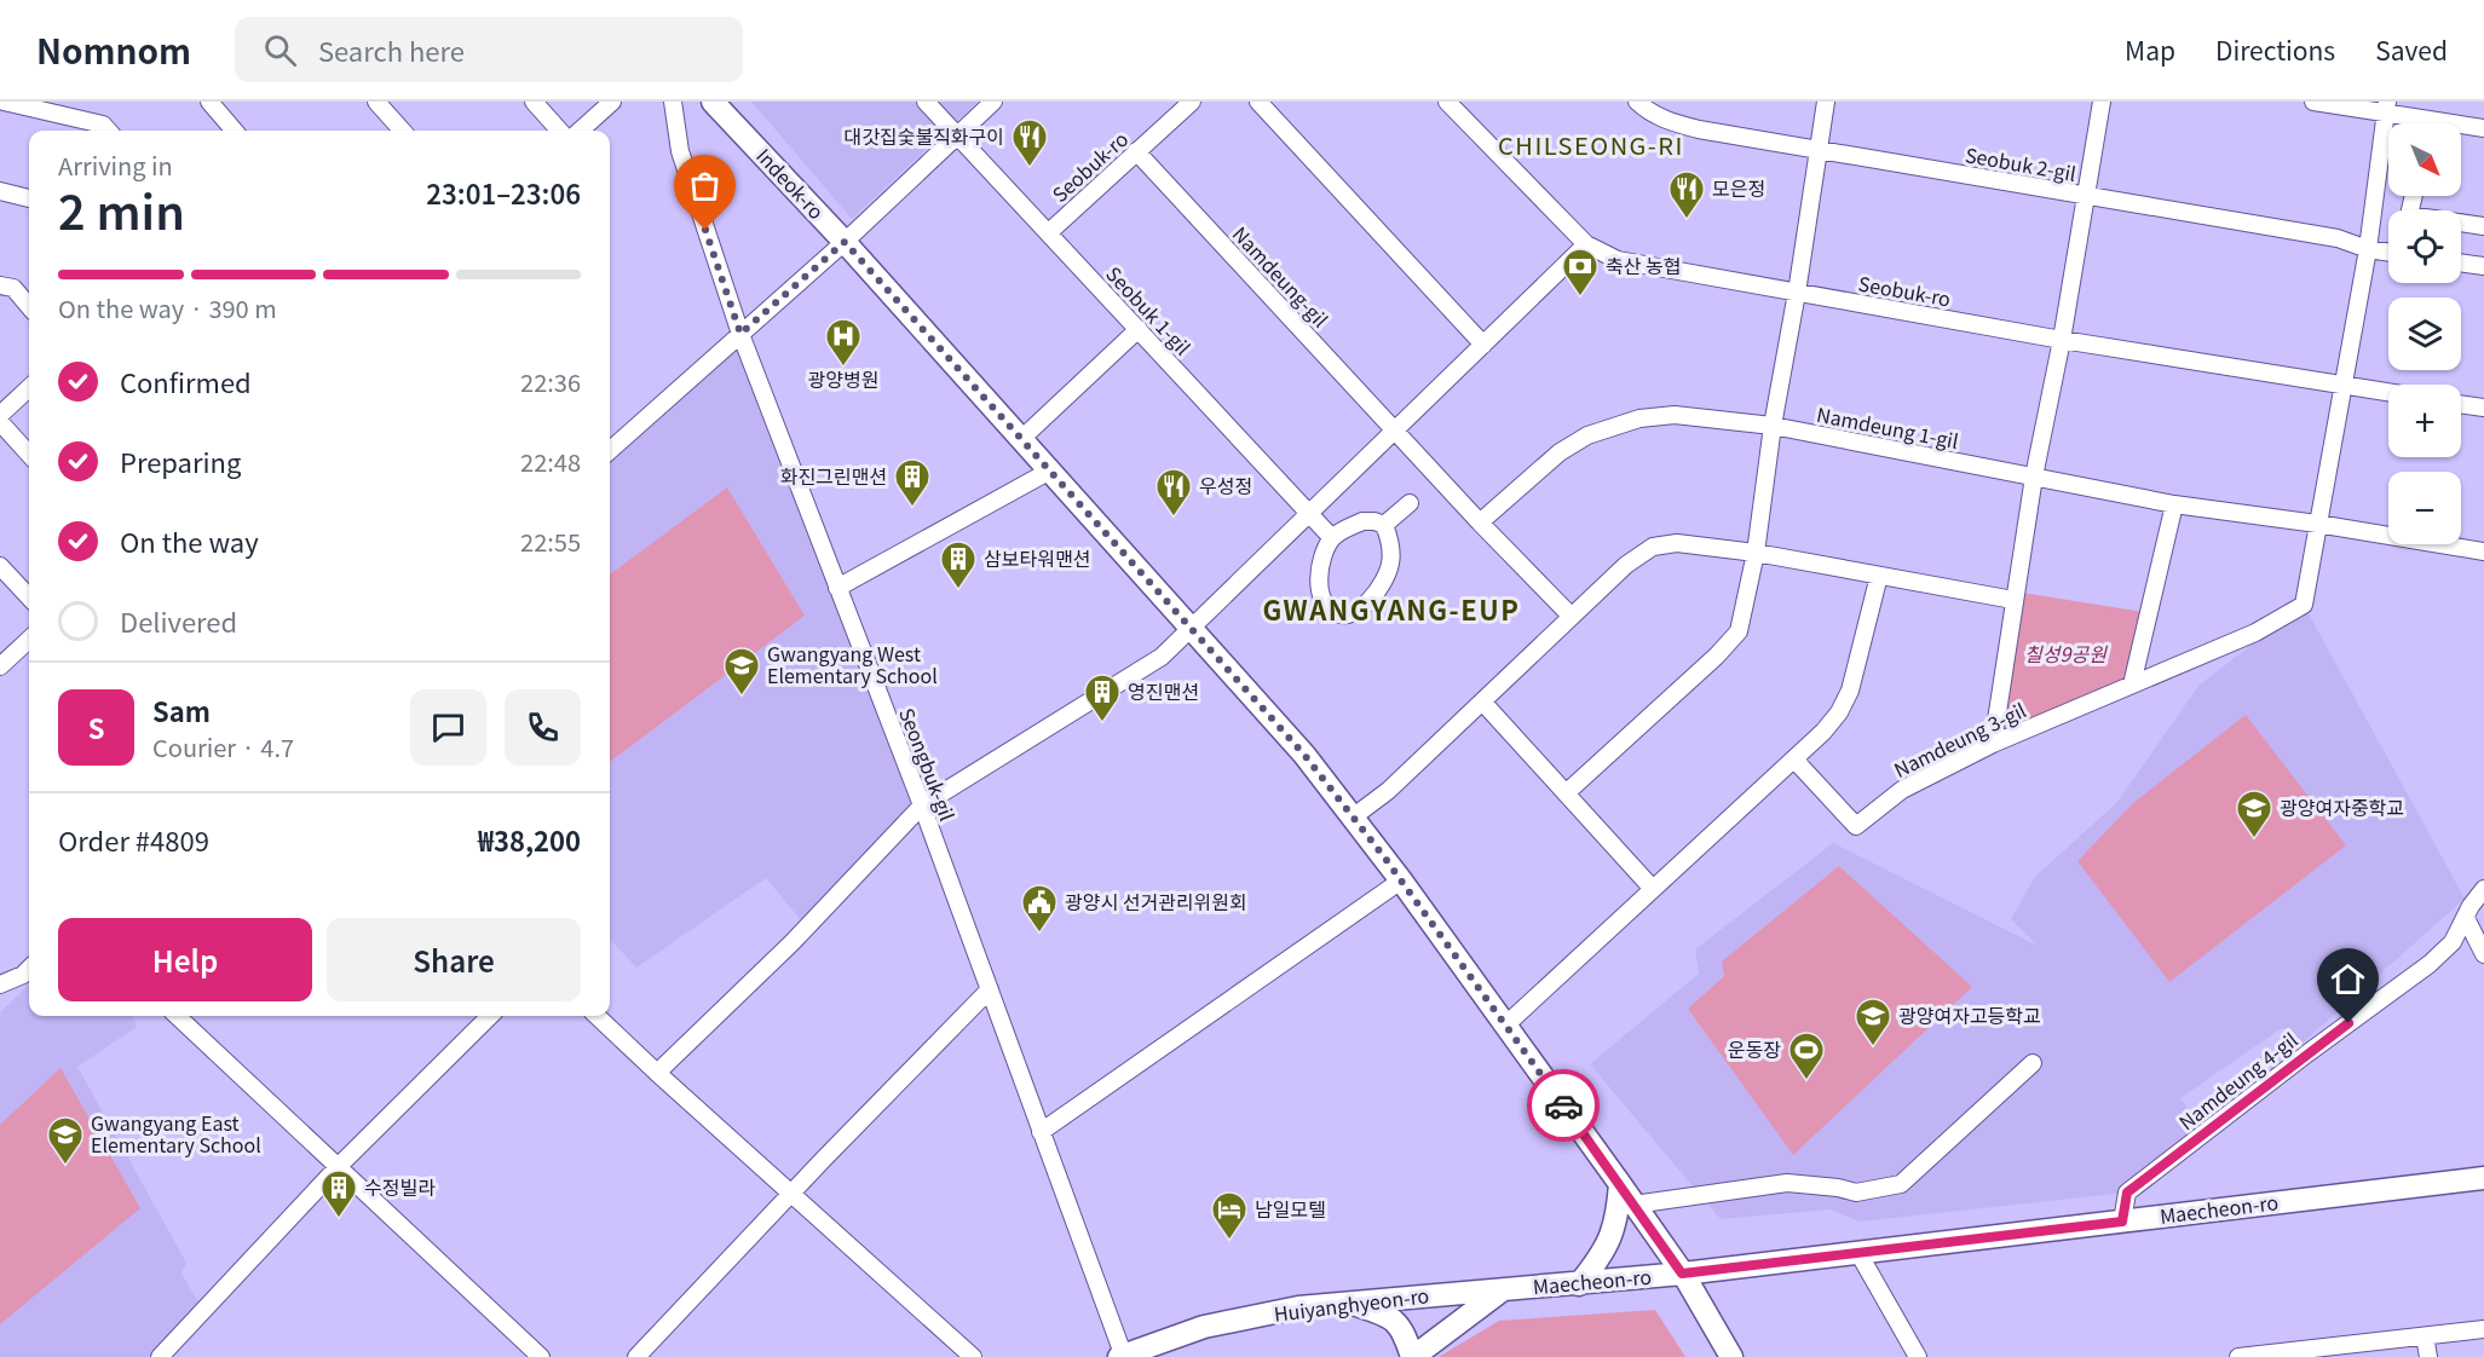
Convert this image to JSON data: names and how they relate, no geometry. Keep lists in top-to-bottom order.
{
  "streets": {
    "main road": ["Indeok-ro", "Maecheon-ro", "Huiyanghyeon-ro"],
    "street": [
      "Seobuk 2-gil",
      "Seobuk-ro",
      "Namdeung-gil",
      "Seobuk 1-gil",
      "Namdeung 1-gil",
      "Namdeung 3-gil",
      "Seongbuk-gil",
      "Namdeung 4-gil"
    ]
  },
  "crossings": [
    ["Seobuk-ro", "Namdeung-gil"],
    ["Seobuk-ro", "Seobuk 1-gil"],
    ["Indeok-ro", "Maecheon-ro"],
    ["Namdeung-gil", "Namdeung 1-gil"],
    ["Namdeung 1-gil", "Namdeung 3-gil"],
    ["Seongbuk-gil", "Huiyanghyeon-ro"],
    ["Namdeung 4-gil", "Maecheon-ro"],
    ["Maecheon-ro", "Huiyanghyeon-ro"]
  ],
  "districts": ["CHILSEONG-RI", "GWANGYANG-EUP"],
  "parks": ["칠성9공원"],
  "places": {
    "restaurant": ["대갓집숯불직화구이", "모은정", "우성정"],
    "bank": ["축산 농협"],
    "hospital": ["광양병원"],
    "building": [
      "화진그린맨션",
      "삼보타워맨션",
      "영진맨션",
      "수정빌라"
    ],
    "school or university": [
      "Gwangyang West Elementary School",
      "광양여자중학교",
      "광양여자고등학교",
      "Gwangyang East Elementary School"
    ],
    "public building": ["광양시 선거관리위원회"],
    "sports": ["운동장"],
    "hotel": ["남일모텔"]
  },
  "north": "bottom right",
  "page": {
    "header": "Nomnom",
    "search": "Search here",
    "nav": ["Map", "Directions", "Saved"],
    "map_buttons": ["+", "−"],
    "heading": ["2 min", "Arriving in", "23:01–23:06"],
    "panel": [
      "Sam",
      "Courier · 4.7",
      "Order #4809",
      "₩38,200"
    ],
    "bar": "On the way · 390 m",
    "list": [
      ["Confirmed", "22:36"],
      ["Preparing", "22:48"],
      ["On the way", "22:55"],
      "Delivered"
    ],
    "round": "S",
    "buttons": ["Help", "Share"]
  }
}
